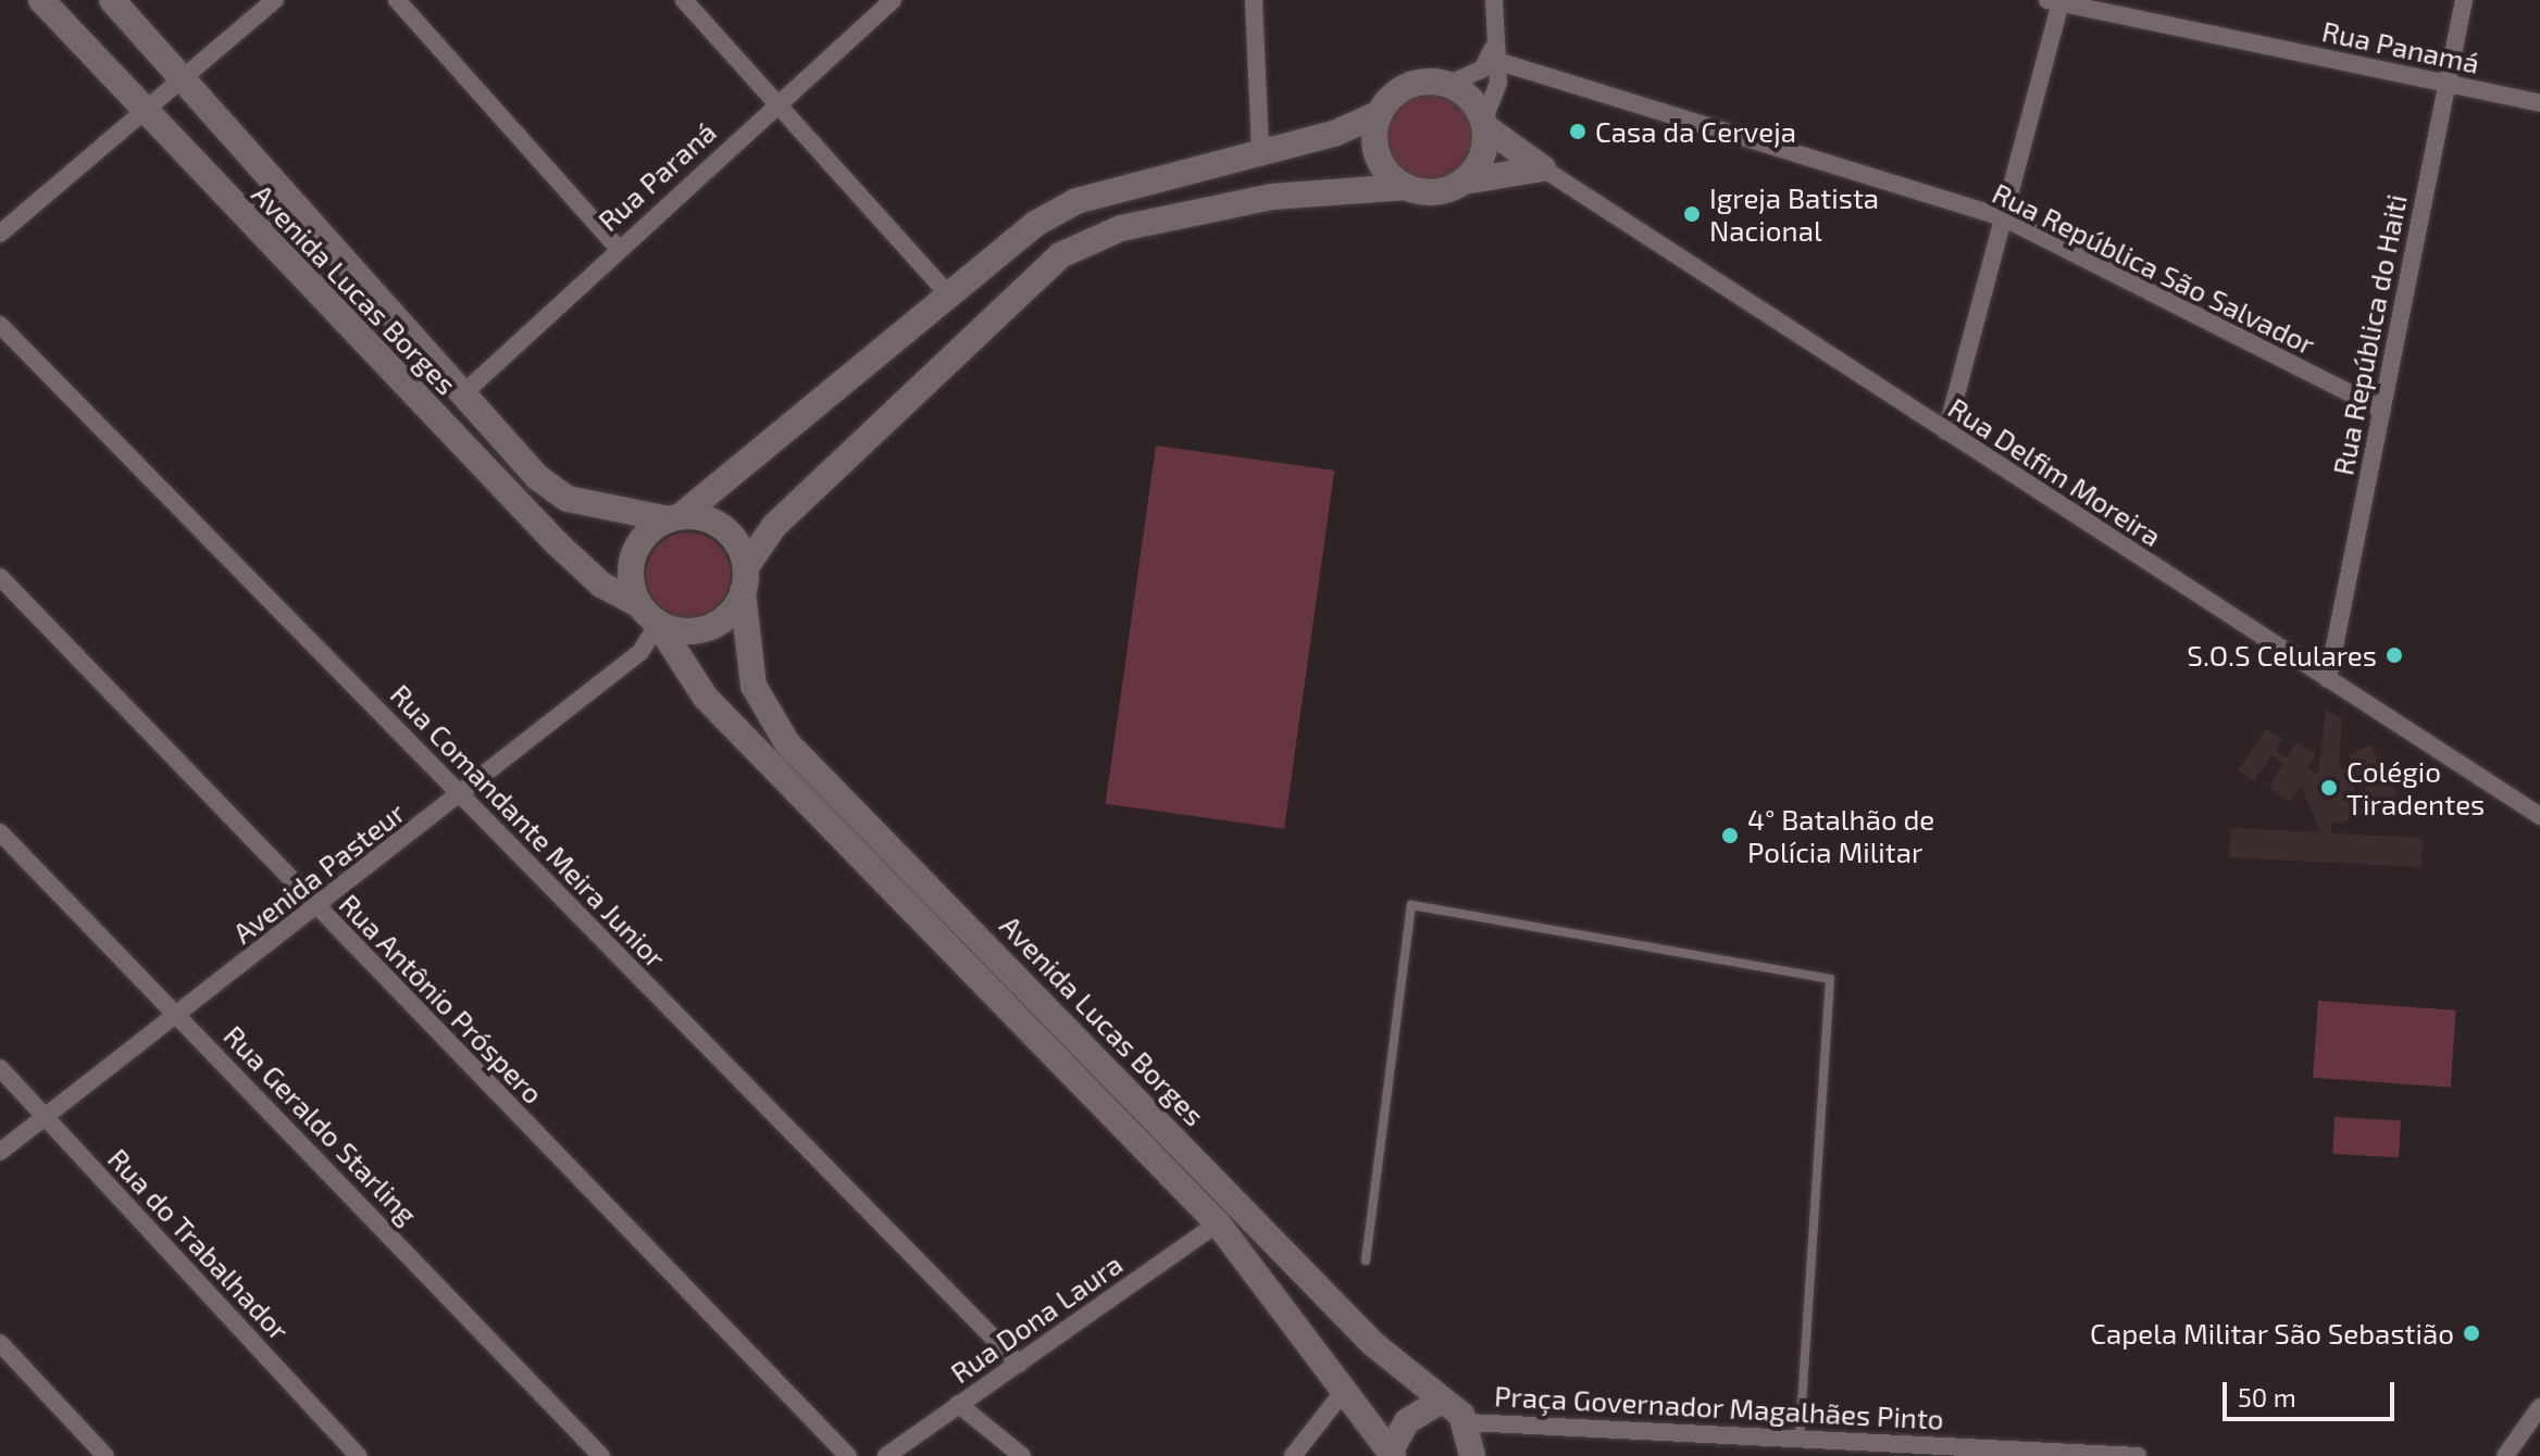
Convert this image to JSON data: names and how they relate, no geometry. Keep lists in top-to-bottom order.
{
  "streets": {
    "street": [
      "Rua Panamá",
      "Rua Paraná",
      "Rua República São Salvador",
      "Avenida Lucas Borges",
      "Rua República do Haiti",
      "Rua Delfim Moreira",
      "Rua Comandante Meira Junior",
      "Avenida Pasteur",
      "Rua Antônio Próspero",
      "Rua Geraldo Starling",
      "Rua do Trabalhador",
      "Rua Dona Laura",
      "Praça Governador Magalhães Pinto"
    ]
  },
  "crossings": [
    ["Rua Panamá", "Rua República do Haiti"],
    ["Rua Paraná", "Avenida Lucas Borges"],
    ["Rua República São Salvador", "Rua República do Haiti"],
    ["Avenida Lucas Borges", "Avenida Pasteur"],
    ["Avenida Lucas Borges", "Rua Dona Laura"],
    ["Avenida Lucas Borges", "Praça Governador Magalhães Pinto"],
    ["Rua República do Haiti", "Rua Delfim Moreira"],
    ["Rua Comandante Meira Junior", "Avenida Pasteur"],
    ["Rua Comandante Meira Junior", "Rua Dona Laura"],
    ["Avenida Pasteur", "Rua Antônio Próspero"],
    ["Avenida Pasteur", "Rua Geraldo Starling"],
    ["Avenida Pasteur", "Rua do Trabalhador"]
  ],
  "places": [
    "Casa da Cerveja",
    "Igreja Batista Nacional",
    "S.O.S Celulares",
    "Colégio Tiradentes",
    "4° Batalhão de Polícia Militar",
    "Capela Militar São Sebastião"
  ],
  "scale_bar": "50 m"
}
